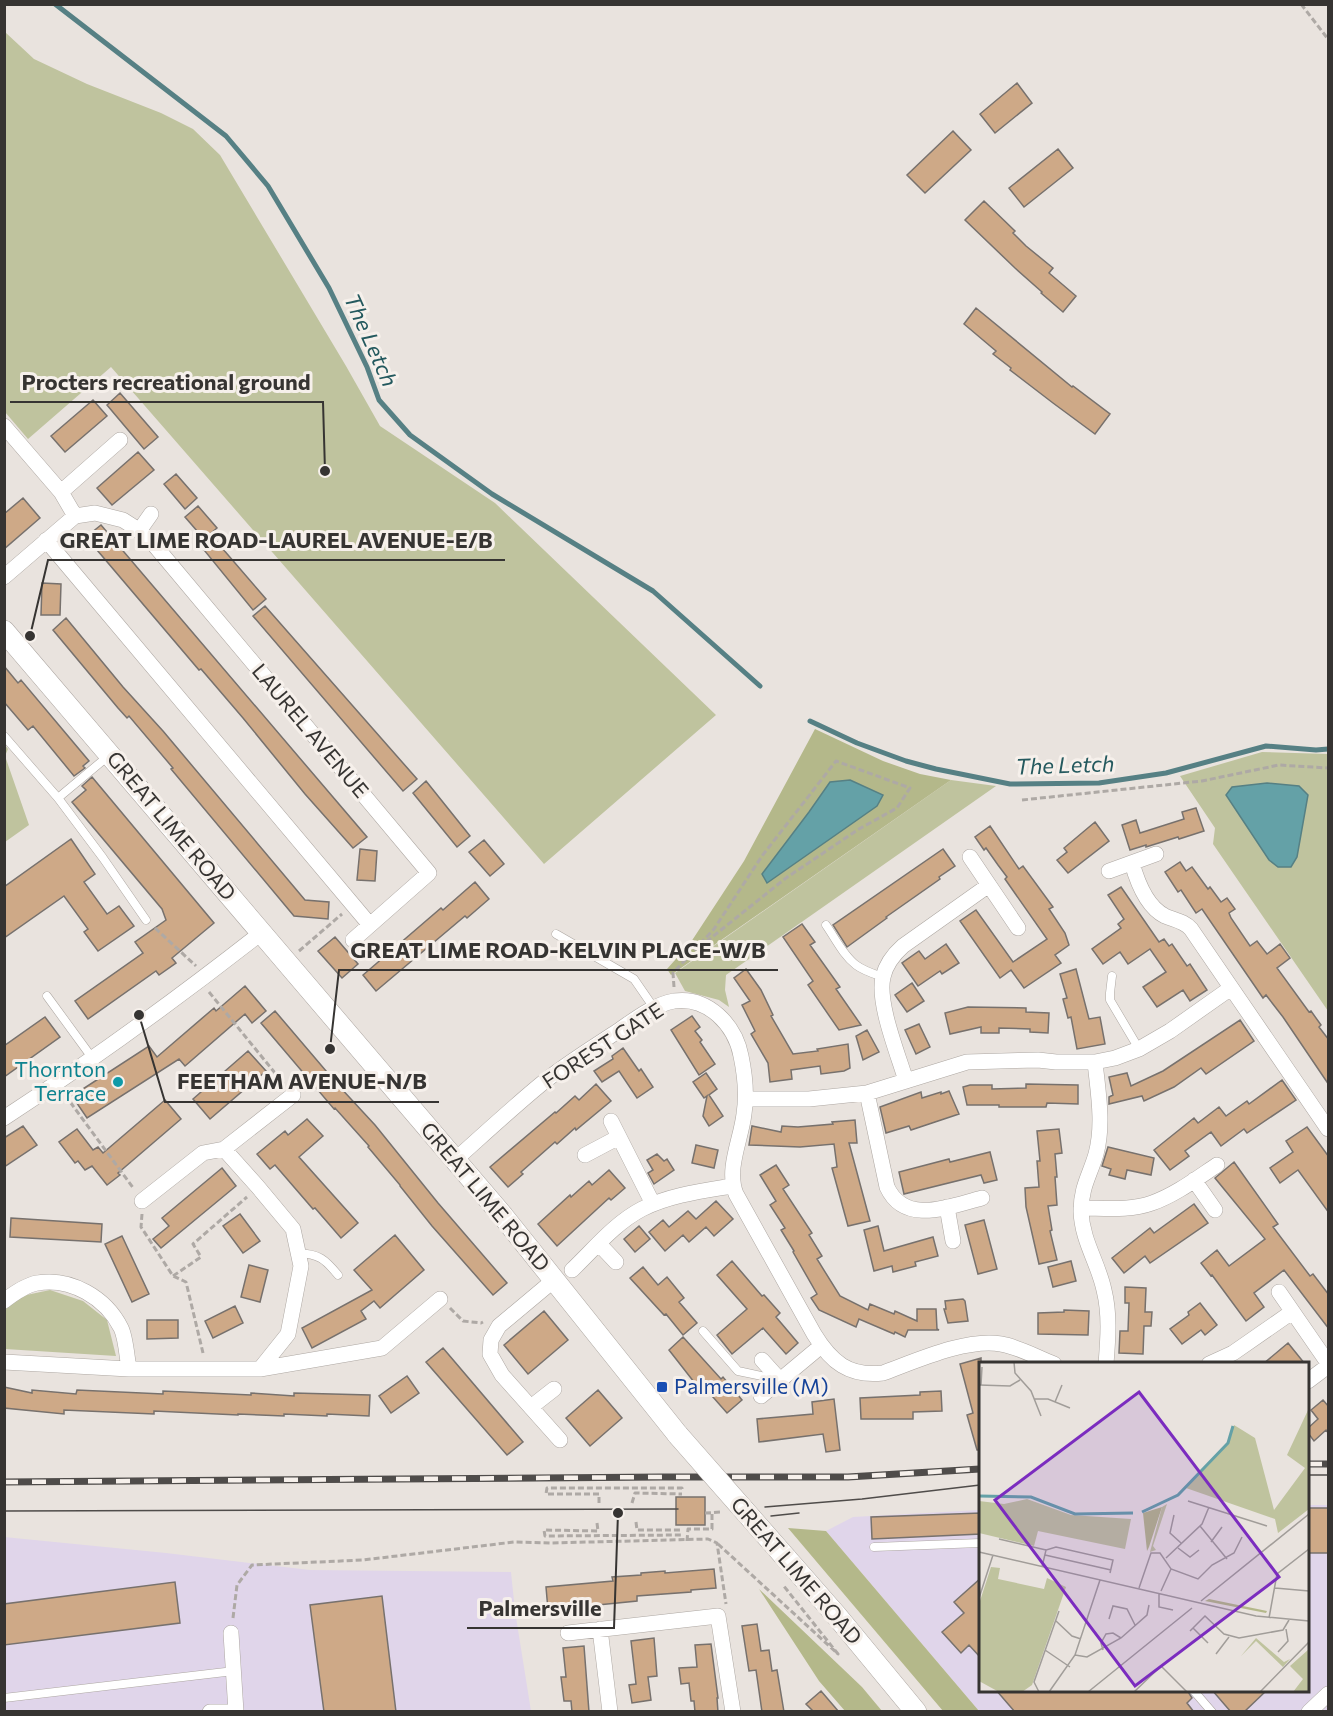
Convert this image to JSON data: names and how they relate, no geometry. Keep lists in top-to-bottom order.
{
  "streets": {
    "main road": ["GREAT LIME ROAD"],
    "street": ["LAUREL AVENUE", "FOREST GATE"]
  },
  "crossings": [
    ["GREAT LIME ROAD", "FOREST GATE"]
  ],
  "water": ["The Letch"],
  "places": {
    "other": [
      "Procters recreational ground",
      "GREAT LIME ROAD-LAUREL AVENUE-E/B",
      "FEETHAM AVENUE-N/B",
      "GREAT LIME ROAD-KELVIN PLACE-W/B",
      "Thornton Terrace",
      "Palmersville"
    ],
    "transit": ["Palmersville (M)"]
  }
}
